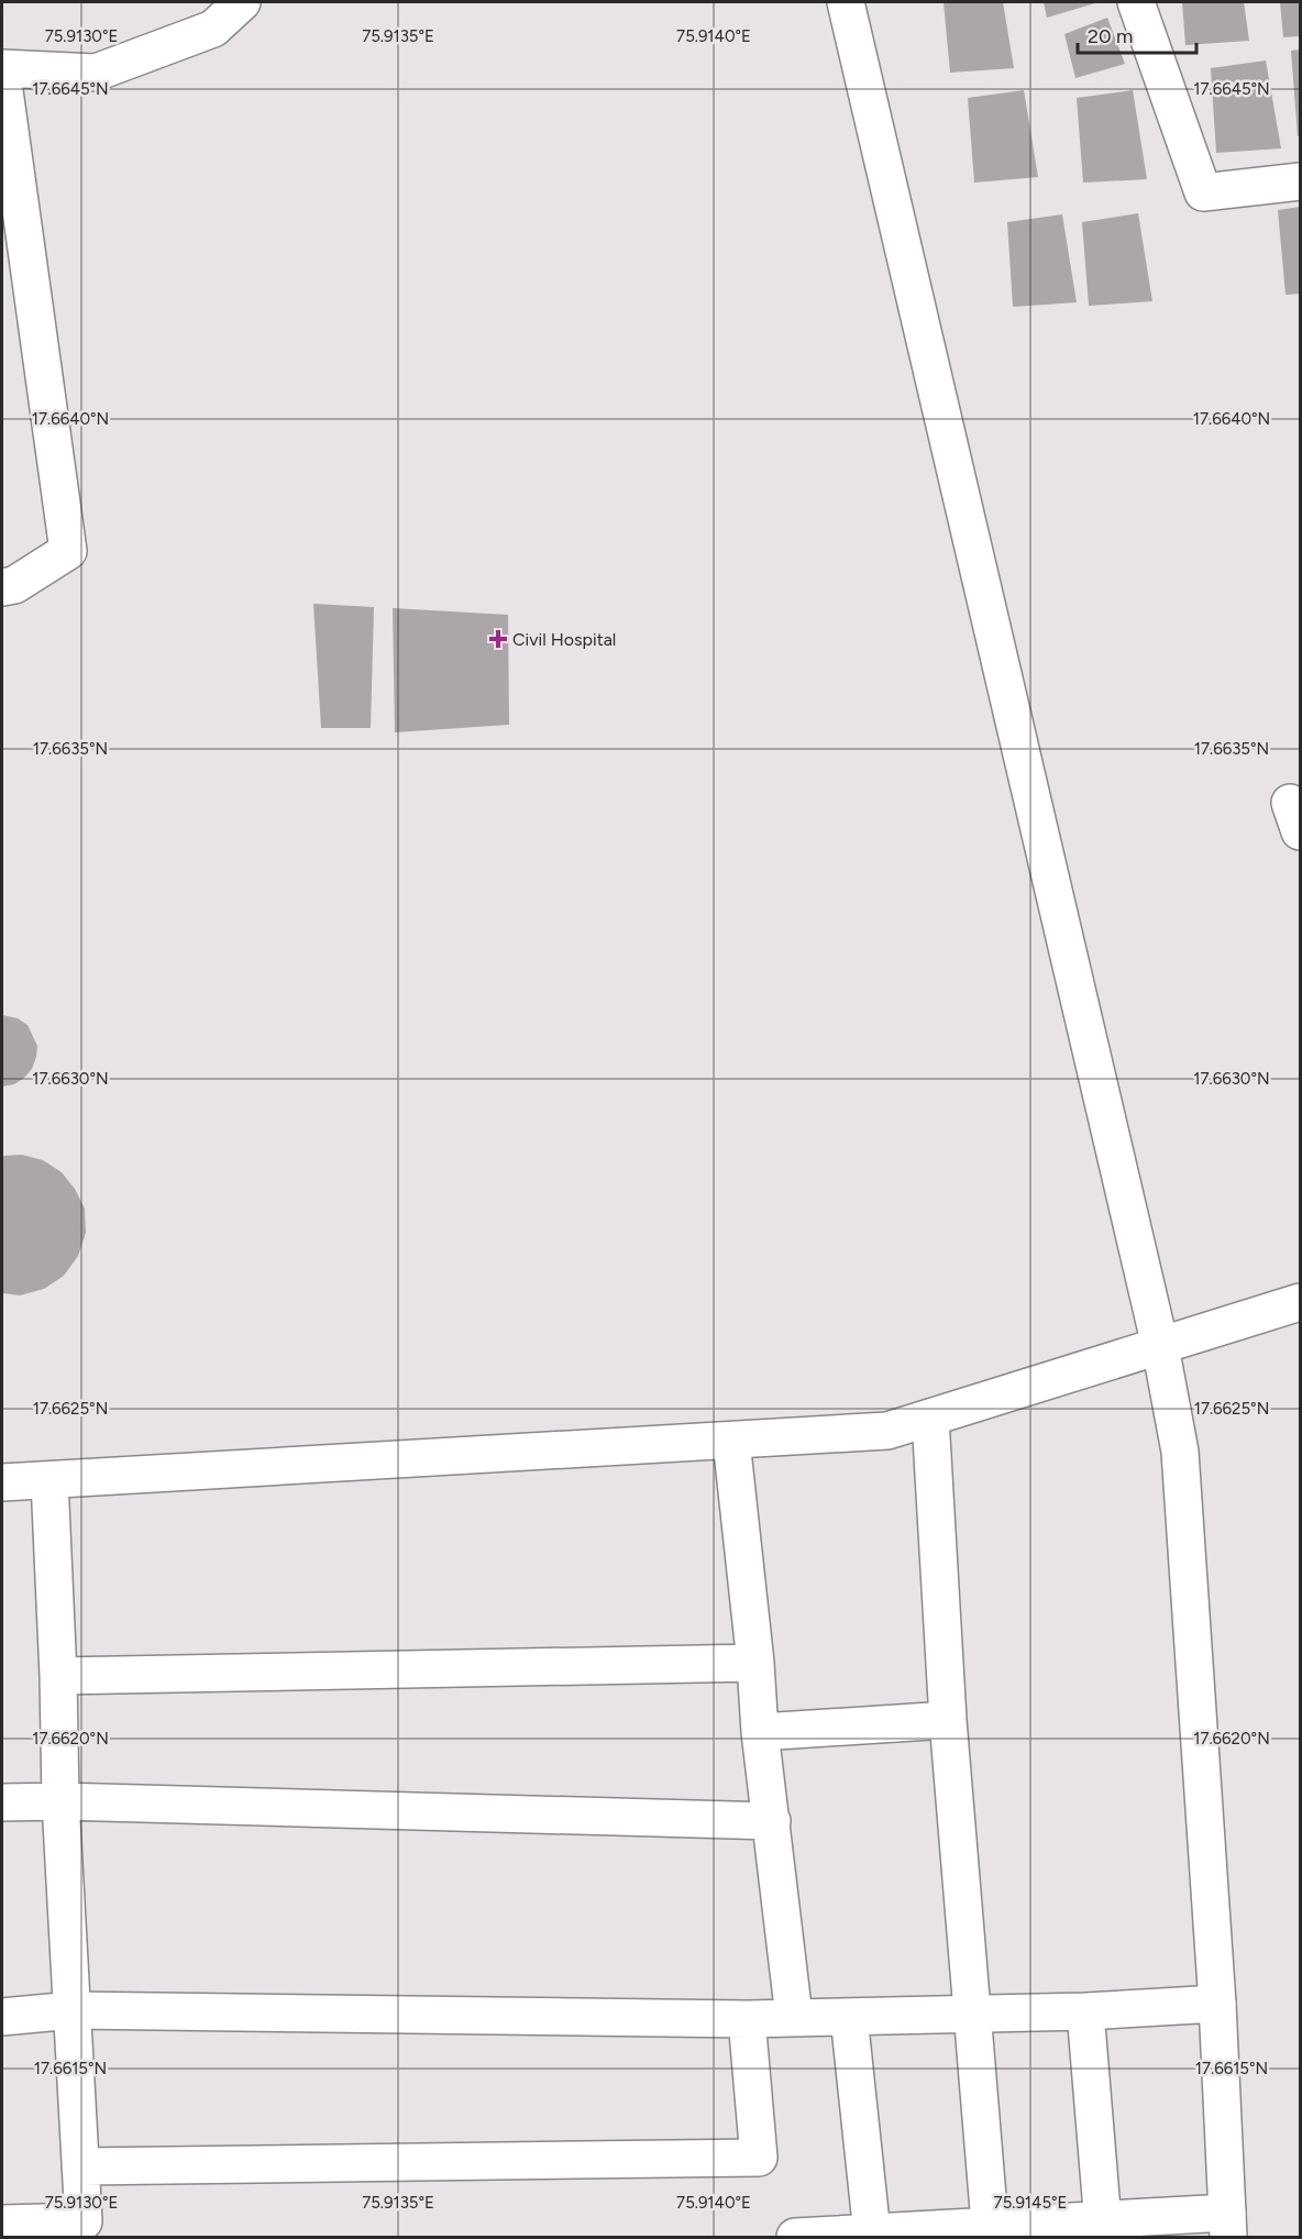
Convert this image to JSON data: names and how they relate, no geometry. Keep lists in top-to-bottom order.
{
  "places": {
    "health": ["Civil Hospital"]
  },
  "scale_bar": "20 m",
  "coordinates": [
    "75.9130°E",
    "75.9135°E",
    "75.9140°E",
    "17.6645°N",
    "17.6640°N",
    "17.6635°N",
    "17.6630°N",
    "17.6625°N",
    "17.6620°N",
    "17.6615°N",
    "75.9145°E"
  ]
}
